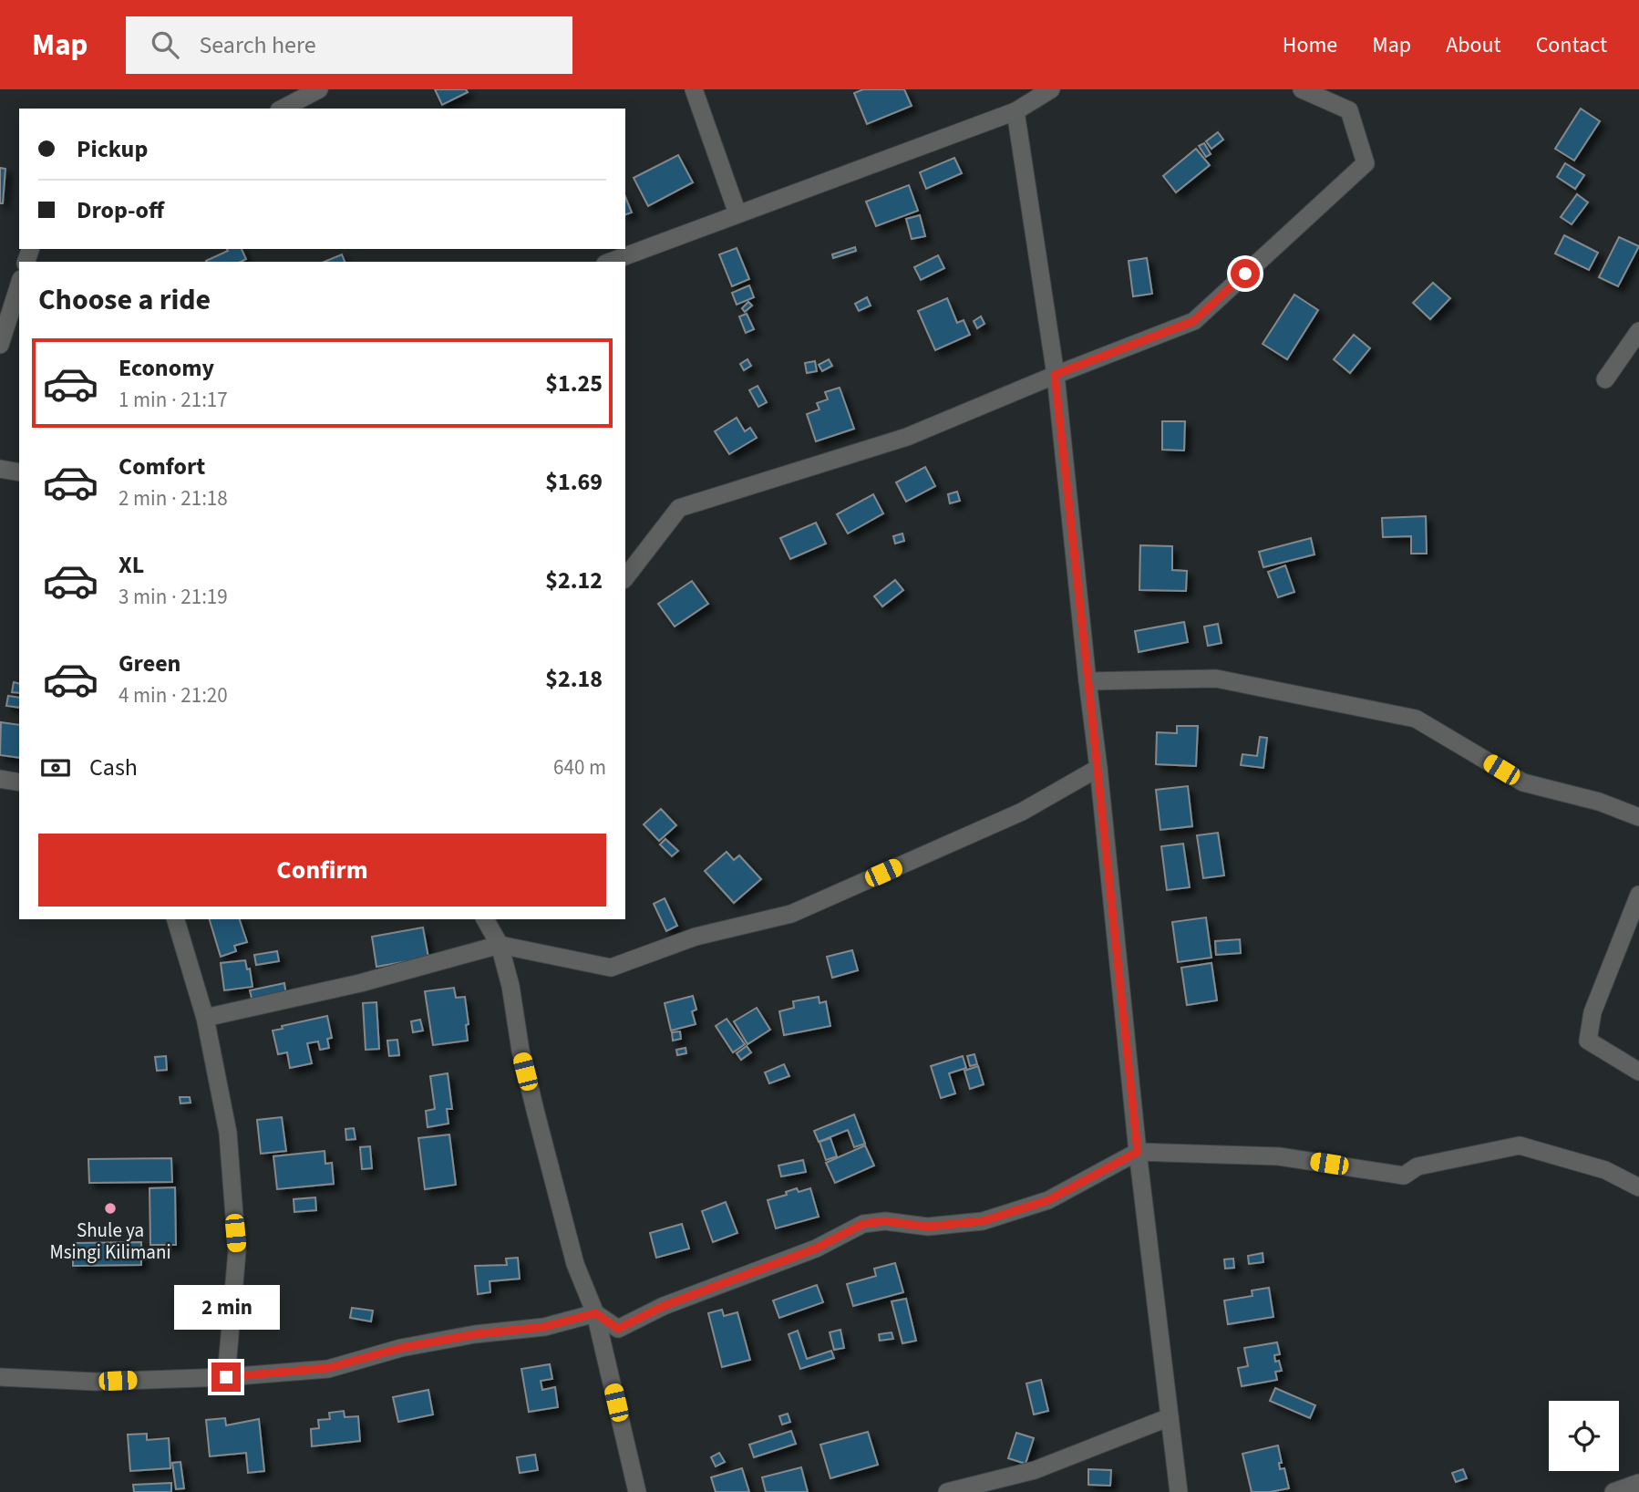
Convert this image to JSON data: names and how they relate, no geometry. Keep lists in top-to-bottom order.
{
  "places": ["Shule ya Msingi Kilimani"],
  "page": {
    "header": "Map",
    "search": "Search here",
    "nav": [
      "Home",
      "Map",
      "About",
      "Contact"
    ],
    "banner": ["Pickup", "Drop-off"],
    "heading": "Choose a ride",
    "list": [
      {
        "name": "Economy",
        "note": "1 min · 21:17",
        "value": "$1.25"
      },
      {
        "name": "Comfort",
        "note": "2 min · 21:18",
        "value": "$1.69"
      },
      {
        "name": "XL",
        "note": "3 min · 21:19",
        "value": "$2.12"
      },
      {
        "name": "Green",
        "note": "4 min · 21:20",
        "value": "$2.18"
      }
    ],
    "pay": ["Cash", "640 m"],
    "buttons": "Confirm",
    "bubble": "2 min"
  }
}
